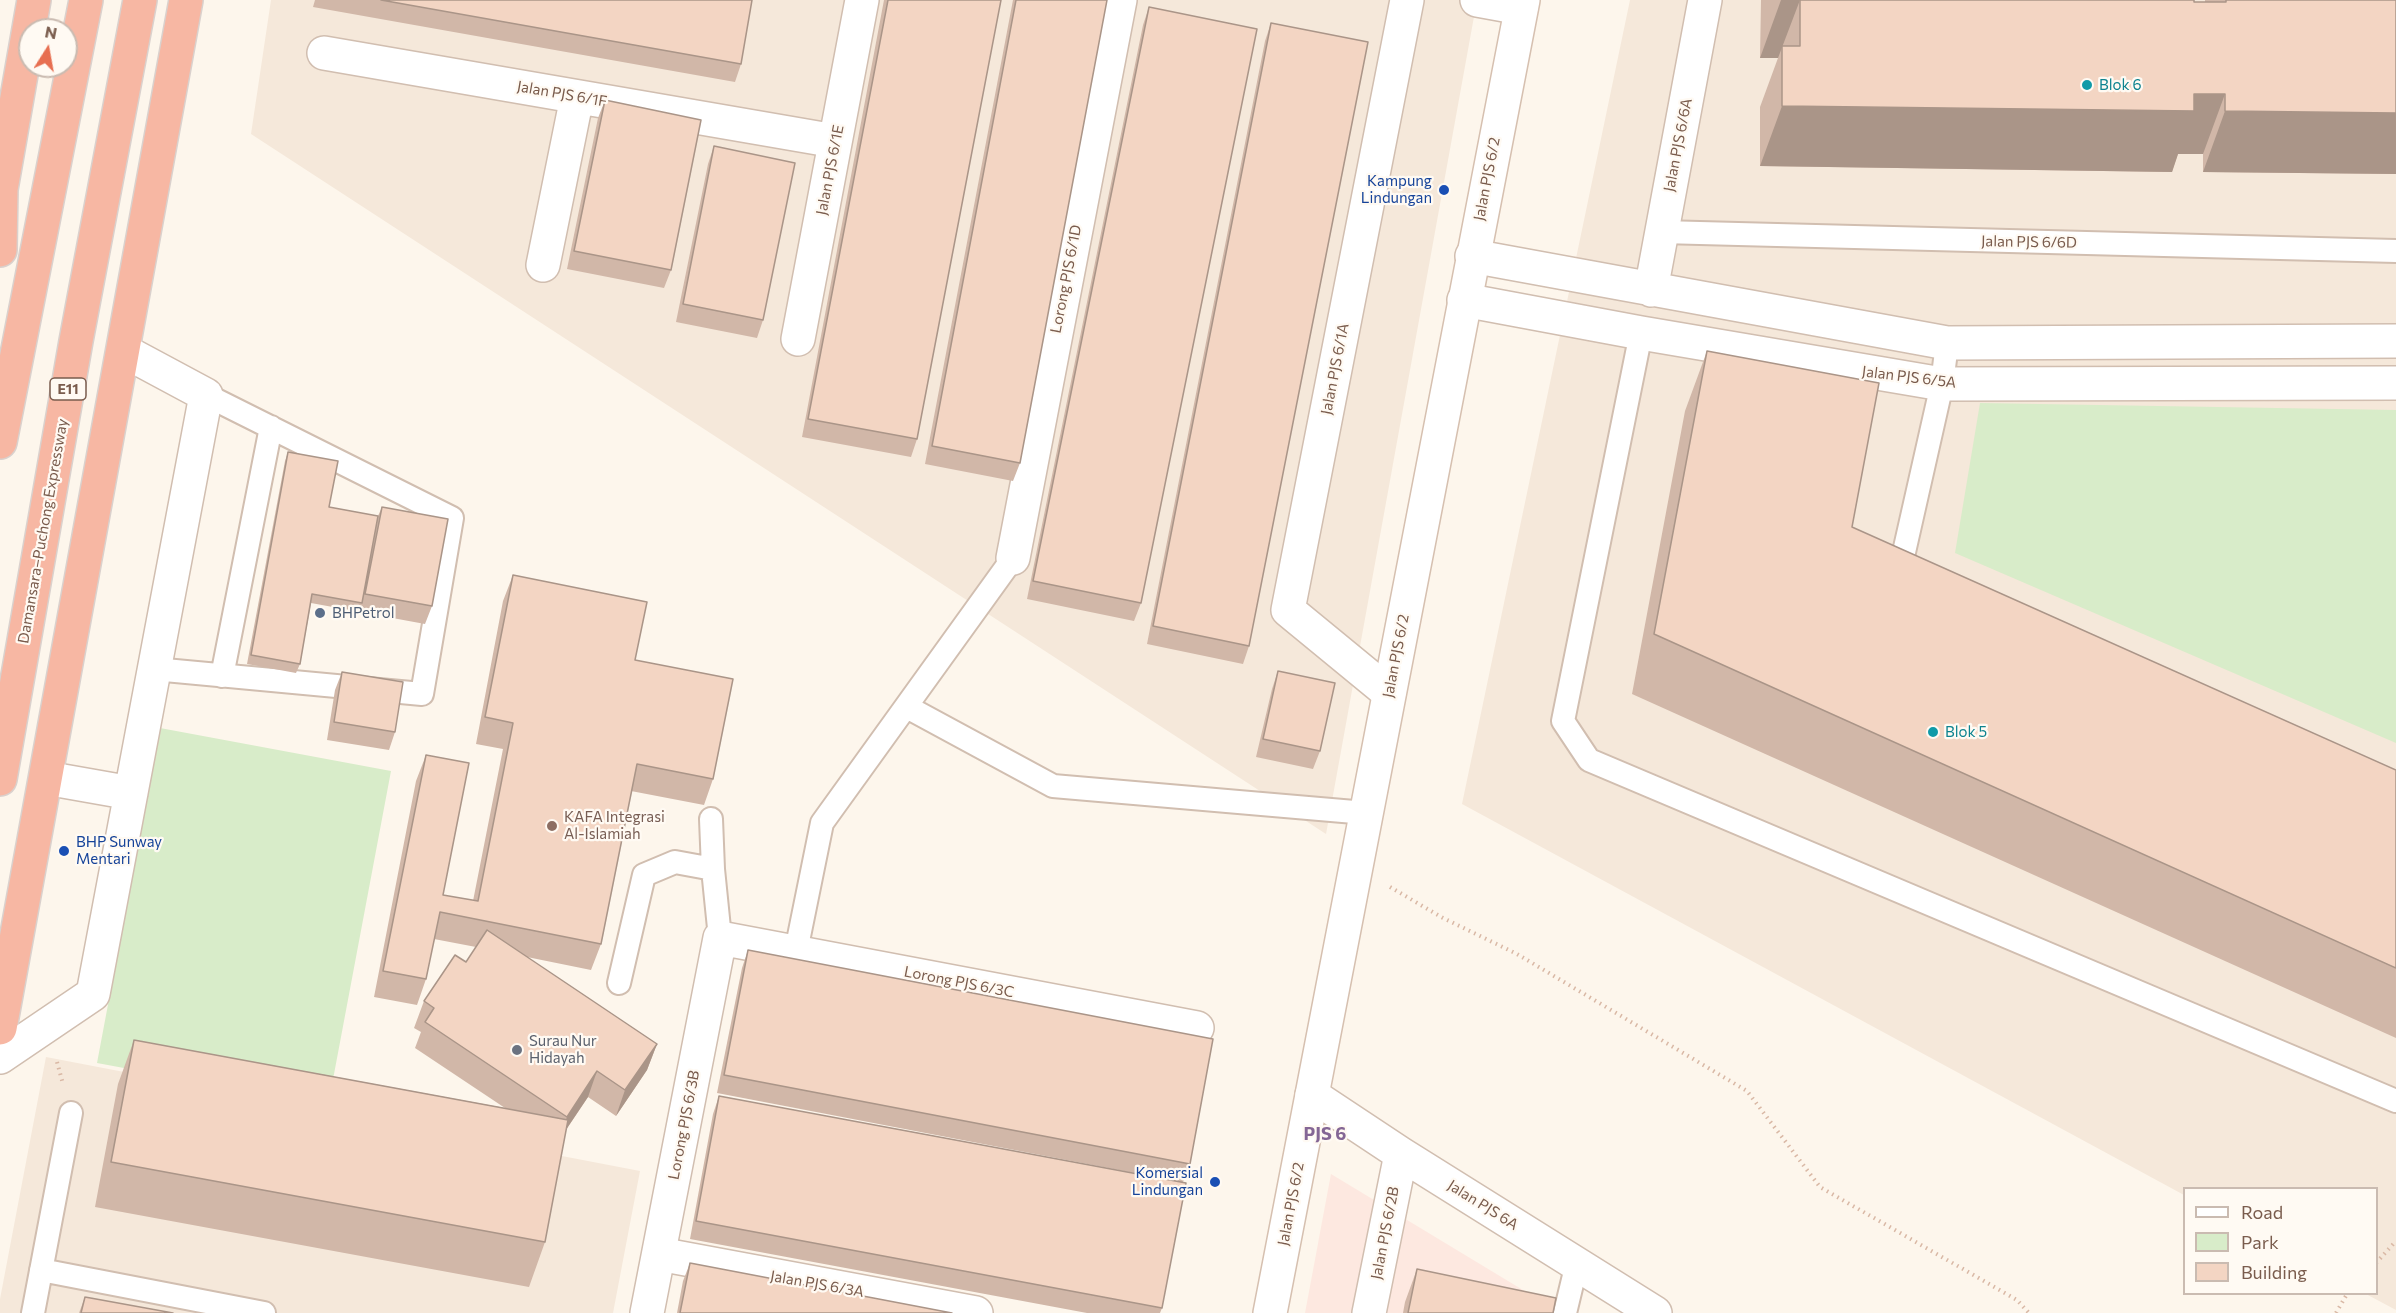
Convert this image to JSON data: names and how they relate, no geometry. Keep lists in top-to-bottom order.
{
  "streets": {
    "highway": ["E11", "Damansara–Puchong Expressway"],
    "street": [
      "Jalan PJS 6/1F",
      "Jalan PJS 6/6A",
      "Jalan PJS 6/1E",
      "Jalan PJS 6/2",
      "Lorong PJS 6/1D",
      "Jalan PJS 6/1A",
      "Jalan PJS 6/5A",
      "Lorong PJS 6/3C",
      "Lorong PJS 6/3B",
      "Jalan PJS 6A",
      "Jalan PJS 6/2B",
      "Jalan PJS 6/3A"
    ],
    "lane": ["Jalan PJS 6/6D"]
  },
  "crossings": [
    ["Jalan PJS 6/1F", "Jalan PJS 6/1E"],
    ["Jalan PJS 6/6A", "Jalan PJS 6/6D"],
    ["Jalan PJS 6/2", "Jalan PJS 6/1A"],
    ["Jalan PJS 6/2", "Jalan PJS 6/5A"],
    ["Jalan PJS 6/2", "Jalan PJS 6A"],
    ["Lorong PJS 6/3C", "Lorong PJS 6/3B"],
    ["Lorong PJS 6/3B", "Jalan PJS 6/3A"],
    ["Jalan PJS 6A", "Jalan PJS 6/2B"]
  ],
  "districts": ["PJS 6"],
  "places": [
    "Blok 6",
    "Kampung Lindungan",
    "BHPetrol",
    "Blok 5",
    "KAFA Integrasi Al-Islamiah",
    "BHP Sunway Mentari",
    "Surau Nur Hidayah",
    "Komersial Lindungan"
  ],
  "legend": ["Road", "Park", "Building"],
  "north": "top"
}
